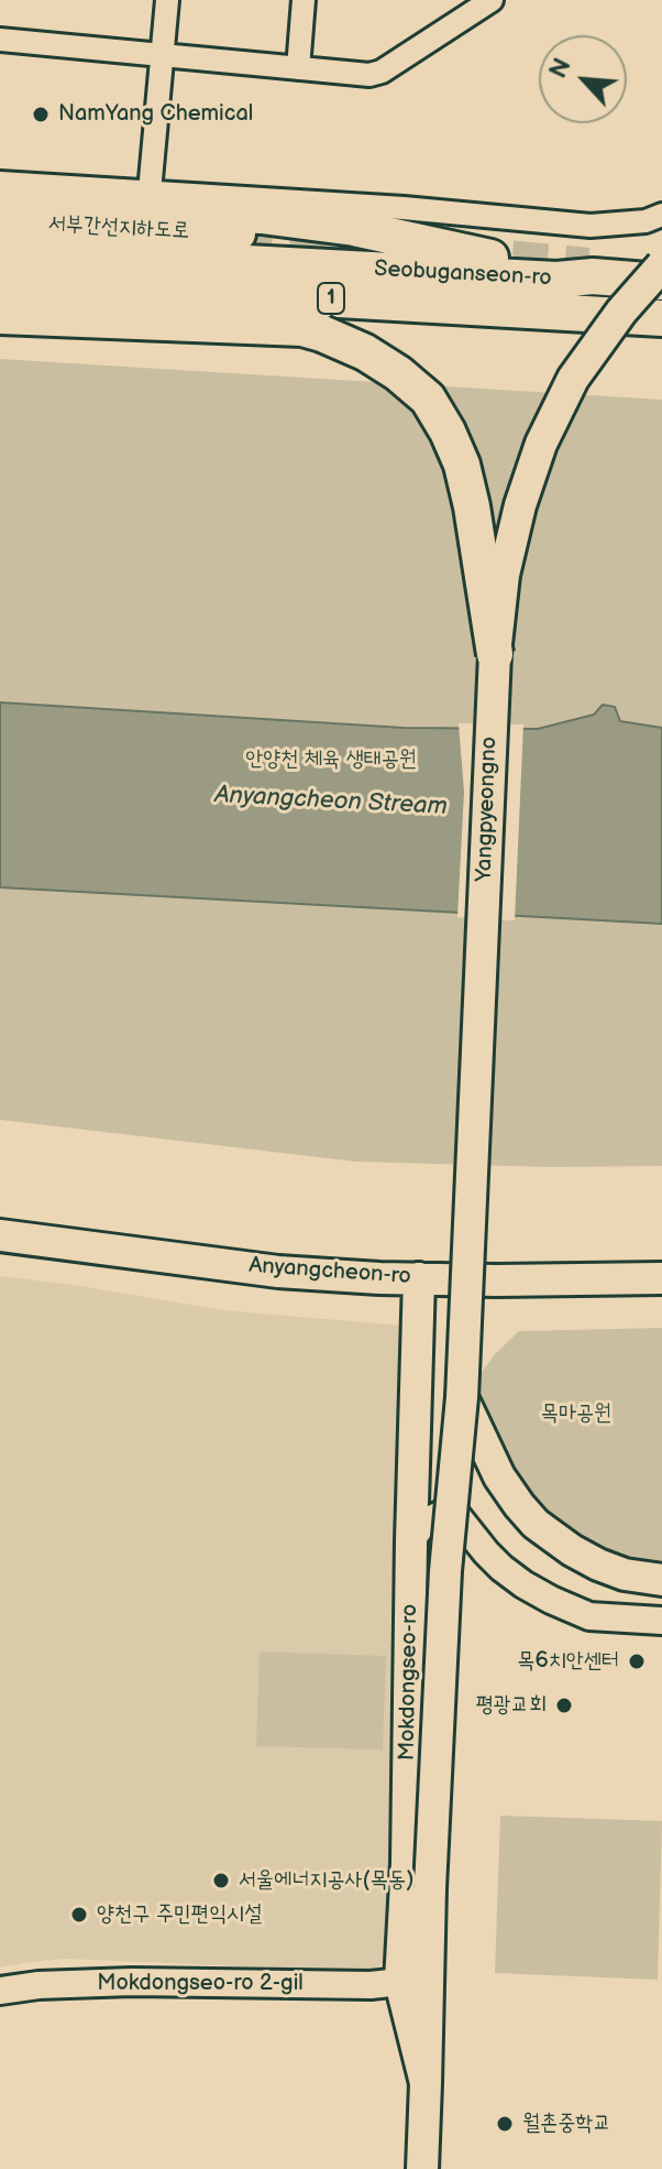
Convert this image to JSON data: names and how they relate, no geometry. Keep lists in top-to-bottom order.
{
  "streets": {
    "main road": [
      "서부간선지하도로",
      "Seobuganseon-ro",
      "1",
      "Yangpyeongno",
      "Anyangcheon-ro",
      "Mokdongseo-ro"
    ],
    "street": ["Mokdongseo-ro 2-gil"]
  },
  "crossings": [
    ["Yangpyeongno", "Mokdongseo-ro"],
    ["Anyangcheon-ro", "Mokdongseo-ro"],
    ["Mokdongseo-ro", "Mokdongseo-ro 2-gil"]
  ],
  "water": ["Anyangcheon Stream"],
  "parks": ["안양천 체육 생태공원", "목마공원"],
  "places": [
    "NamYang Chemical",
    "목6치안센터",
    "평광교회",
    "서울에너지공사(목동)",
    "양천구 주민편익시설",
    "월촌중학교"
  ],
  "north": "top left"
}
